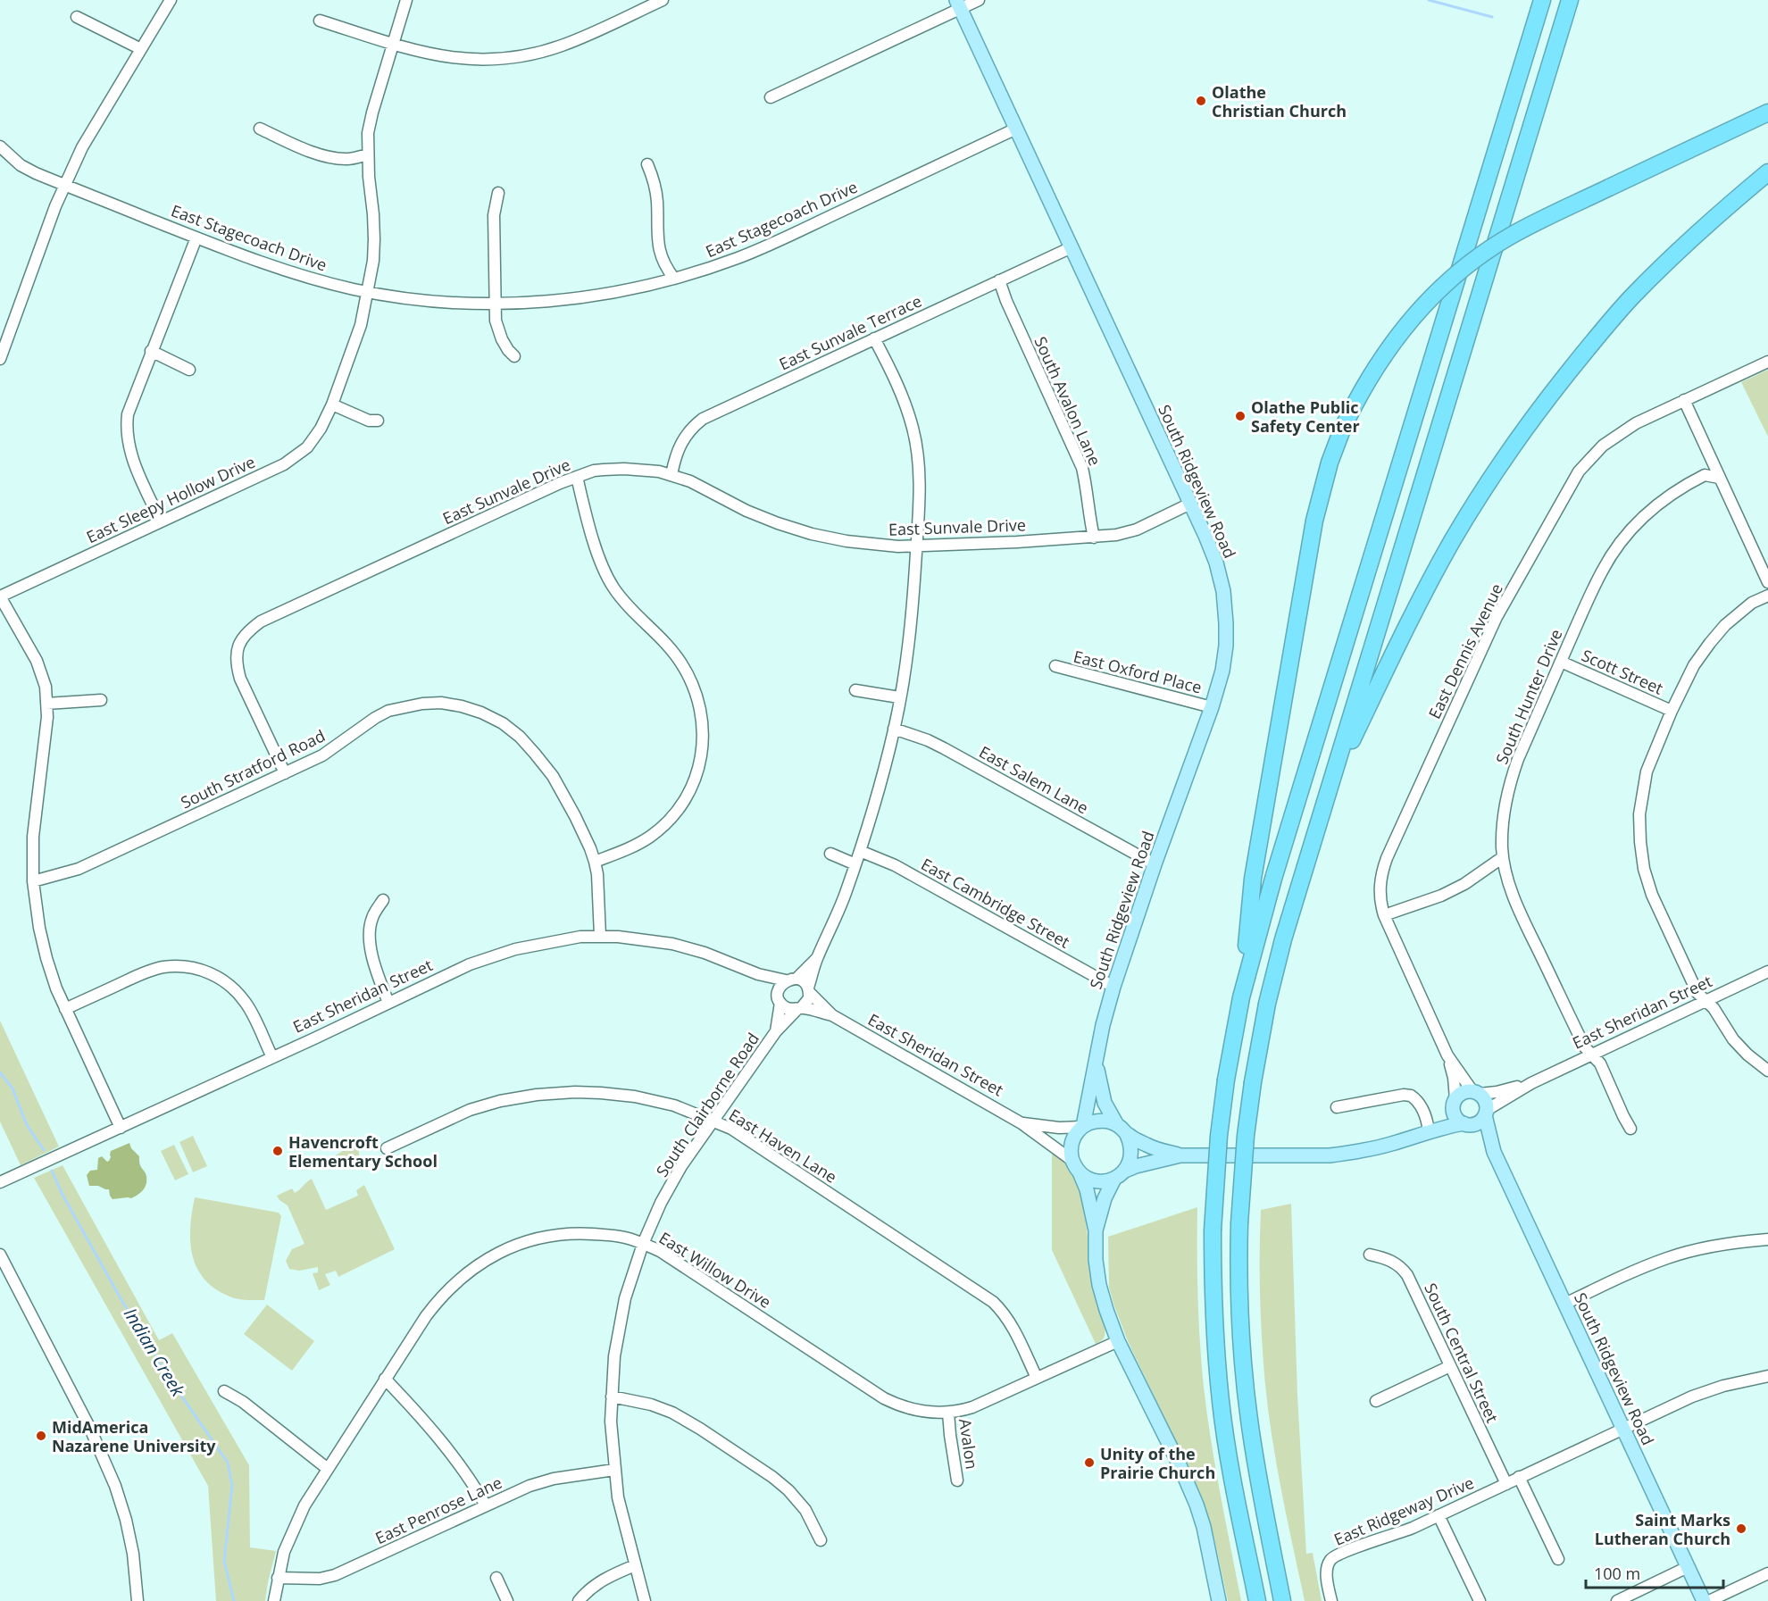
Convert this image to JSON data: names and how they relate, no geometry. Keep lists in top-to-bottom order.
{
  "streets": {
    "main road": ["South Ridgeview Road"],
    "street": [
      "East Stagecoach Drive",
      "East Sunvale Terrace",
      "South Avalon Lane",
      "East Sunvale Drive",
      "East Sleepy Hollow Drive",
      "East Dennis Avenue",
      "East Oxford Place",
      "Scott Street",
      "South Hunter Drive",
      "South Stratford Road",
      "East Salem Lane",
      "East Cambridge Street",
      "East Sheridan Street",
      "South Clairborne Road",
      "East Haven Lane",
      "East Willow Drive",
      "South Central Street",
      "Avalon",
      "East Penrose Lane",
      "East Ridgeway Drive"
    ]
  },
  "crossings": [
    ["East Stagecoach Drive", "South Ridgeview Road"],
    ["East Stagecoach Drive", "East Sleepy Hollow Drive"],
    ["East Sunvale Terrace", "South Avalon Lane"],
    ["East Sunvale Terrace", "South Ridgeview Road"],
    ["East Sunvale Terrace", "East Sunvale Drive"],
    ["South Avalon Lane", "East Sunvale Drive"],
    ["South Ridgeview Road", "East Sunvale Drive"],
    ["South Ridgeview Road", "East Dennis Avenue"],
    ["South Ridgeview Road", "East Oxford Place"],
    ["South Ridgeview Road", "East Salem Lane"],
    ["South Ridgeview Road", "East Cambridge Street"],
    ["South Ridgeview Road", "East Sheridan Street"],
    ["South Ridgeview Road", "East Ridgeway Drive"],
    ["East Sunvale Drive", "South Stratford Road"],
    ["East Dennis Avenue", "East Sheridan Street"],
    ["Scott Street", "South Hunter Drive"],
    ["South Hunter Drive", "East Sheridan Street"],
    ["South Stratford Road", "East Sheridan Street"],
    ["East Sheridan Street", "South Clairborne Road"],
    ["South Clairborne Road", "East Haven Lane"],
    ["South Clairborne Road", "East Willow Drive"],
    ["South Clairborne Road", "East Penrose Lane"],
    ["East Haven Lane", "East Willow Drive"],
    ["East Willow Drive", "Avalon"],
    ["East Willow Drive", "East Penrose Lane"],
    ["South Central Street", "East Ridgeway Drive"]
  ],
  "water": ["Indian Creek"],
  "places": [
    "Olathe Christian Church",
    "Olathe Public Safety Center",
    "Havencroft Elementary School",
    "MidAmerica Nazarene University",
    "Unity of the Prairie Church",
    "Saint Marks Lutheran Church"
  ],
  "scale_bar": "100 m"
}
